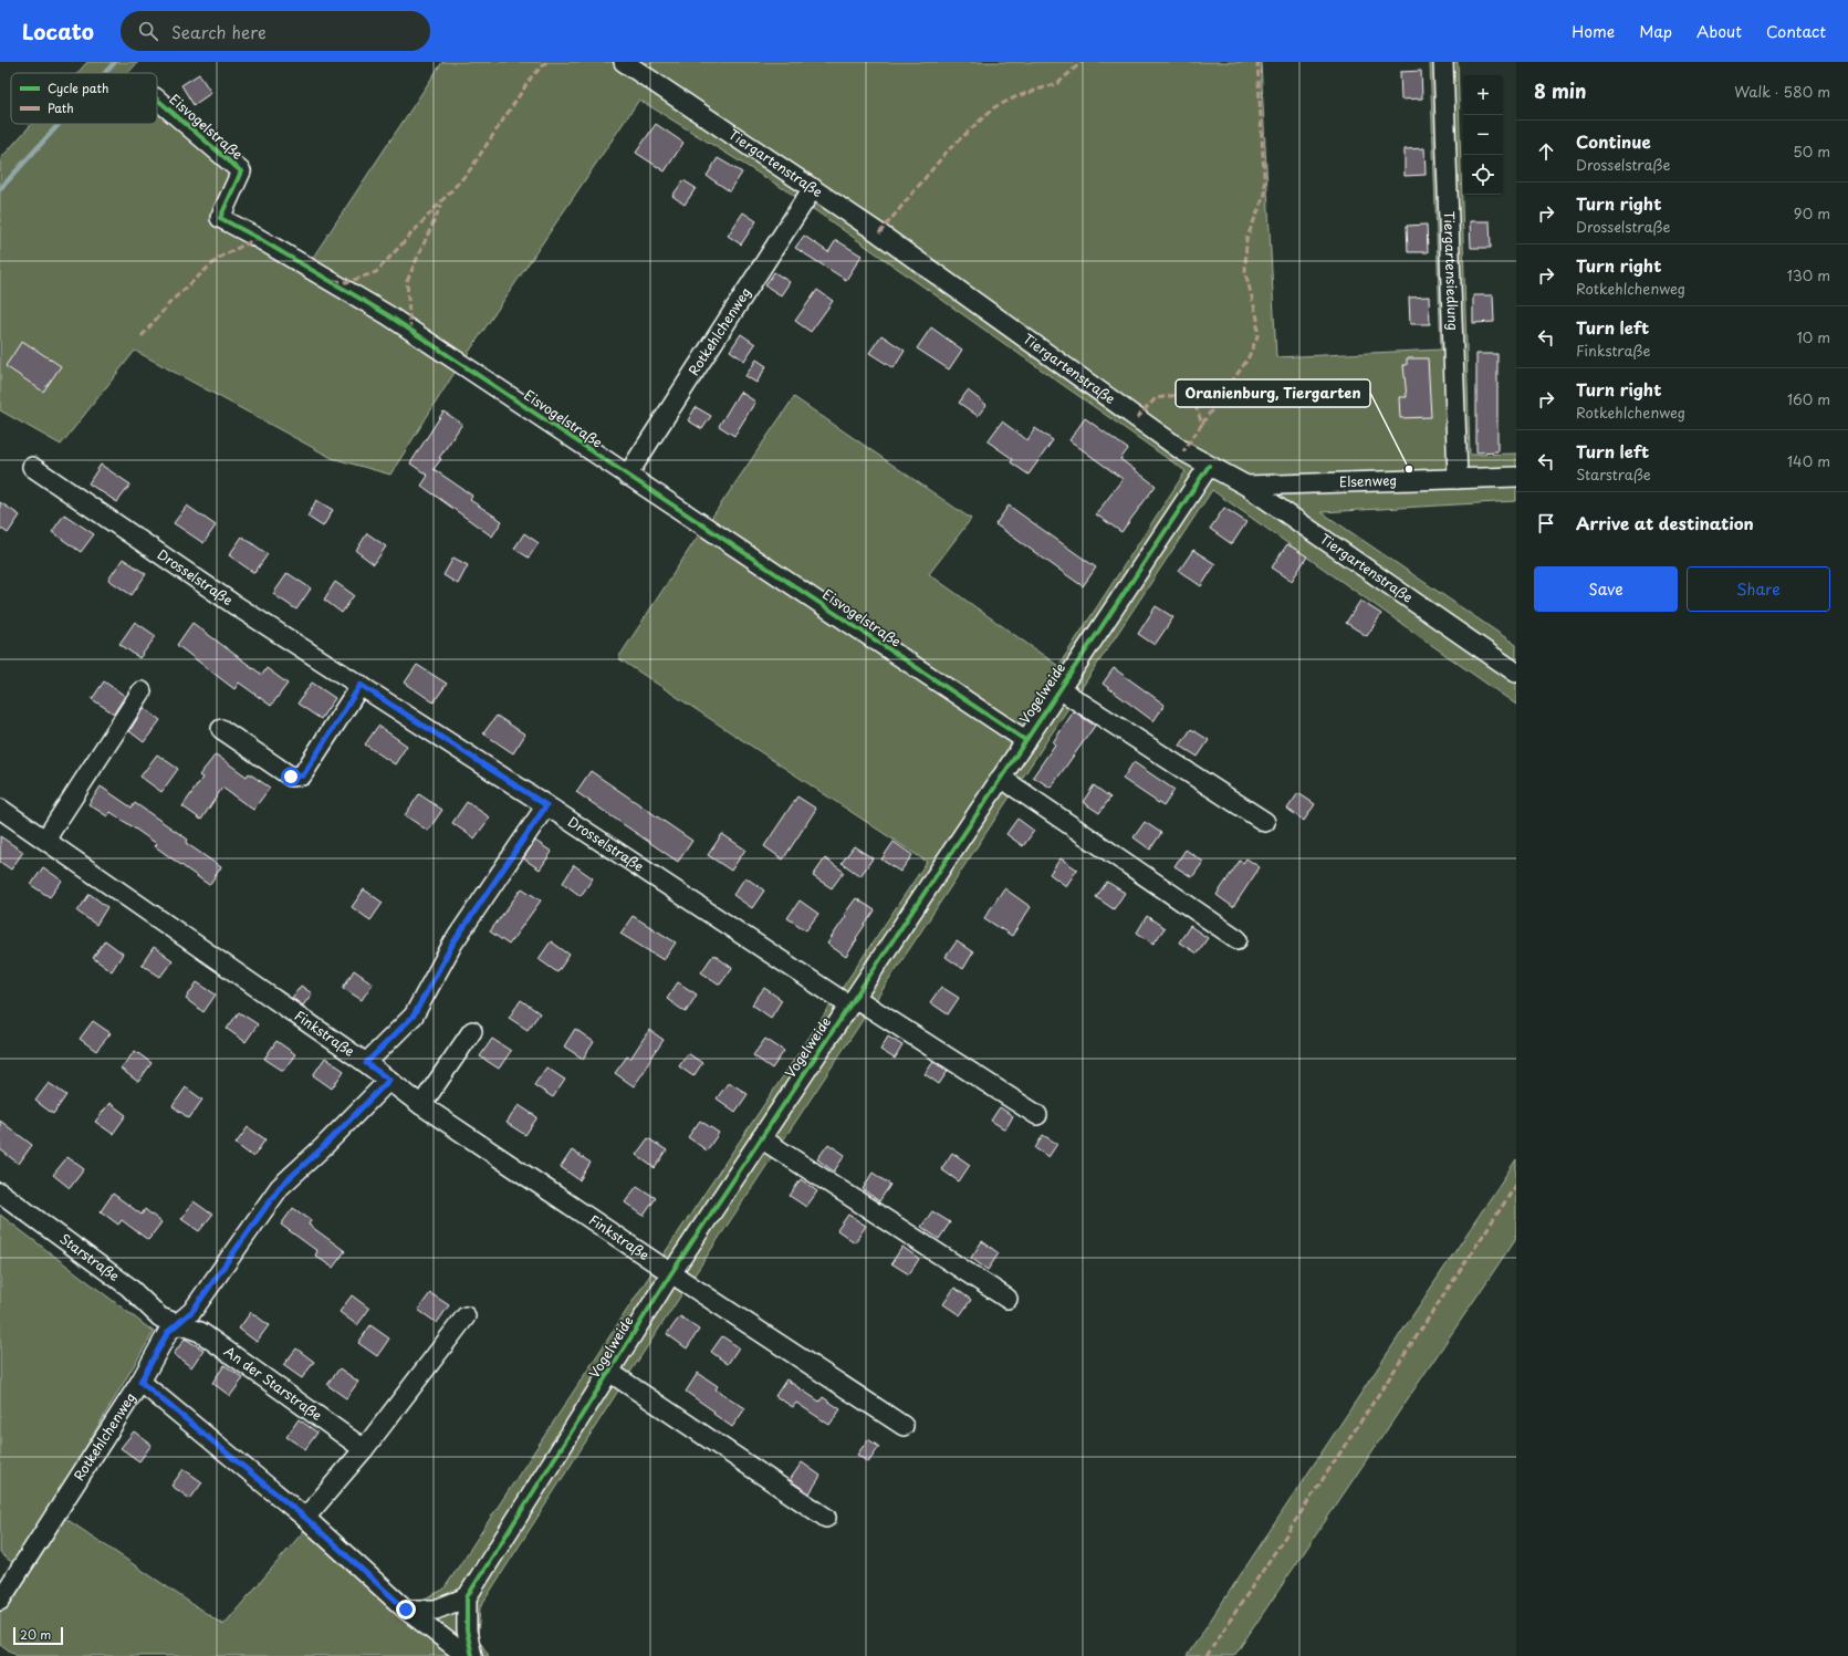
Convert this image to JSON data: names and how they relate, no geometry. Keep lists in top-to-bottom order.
{
  "streets": {
    "street": [
      "Eisvogelstraße",
      "Tiergartenstraße",
      "Tiergartensiedlung",
      "Rotkehlchenweg",
      "Elsenweg",
      "Drosselstraße",
      "Vogelweide",
      "Finkstraße",
      "Starstraße",
      "An der Starstraße"
    ]
  },
  "crossings": [
    ["Eisvogelstraße", "Rotkehlchenweg"],
    ["Eisvogelstraße", "Vogelweide"],
    ["Tiergartenstraße", "Rotkehlchenweg"],
    ["Tiergartenstraße", "Elsenweg"],
    ["Tiergartenstraße", "Vogelweide"],
    ["Tiergartensiedlung", "Elsenweg"],
    ["Rotkehlchenweg", "Finkstraße"],
    ["Rotkehlchenweg", "Starstraße"],
    ["Rotkehlchenweg", "An der Starstraße"],
    ["Drosselstraße", "Vogelweide"],
    ["Vogelweide", "Finkstraße"],
    ["Starstraße", "An der Starstraße"]
  ],
  "places": ["Oranienburg, Tiergarten"],
  "legend": ["Cycle path", "Path"],
  "scale_bar": "20 m",
  "page": {
    "header": "Locato",
    "search": "Search here",
    "nav": [
      "Home",
      "Map",
      "About",
      "Contact"
    ],
    "heading": ["8 min", "Walk · 580 m"],
    "map_buttons": ["+", "−"],
    "list": [
      ["Continue", "Drosselstraße", "50 m"],
      ["Turn right", "Drosselstraße", "90 m"],
      ["Turn right", "Rotkehlchenweg", "130 m"],
      ["Turn left", "Finkstraße", "10 m"],
      ["Turn right", "Rotkehlchenweg", "160 m"],
      ["Turn left", "Starstraße", "140 m"],
      "Arrive at destination"
    ],
    "buttons": ["Save", "Share"],
    "scale": "20 m"
  }
}
